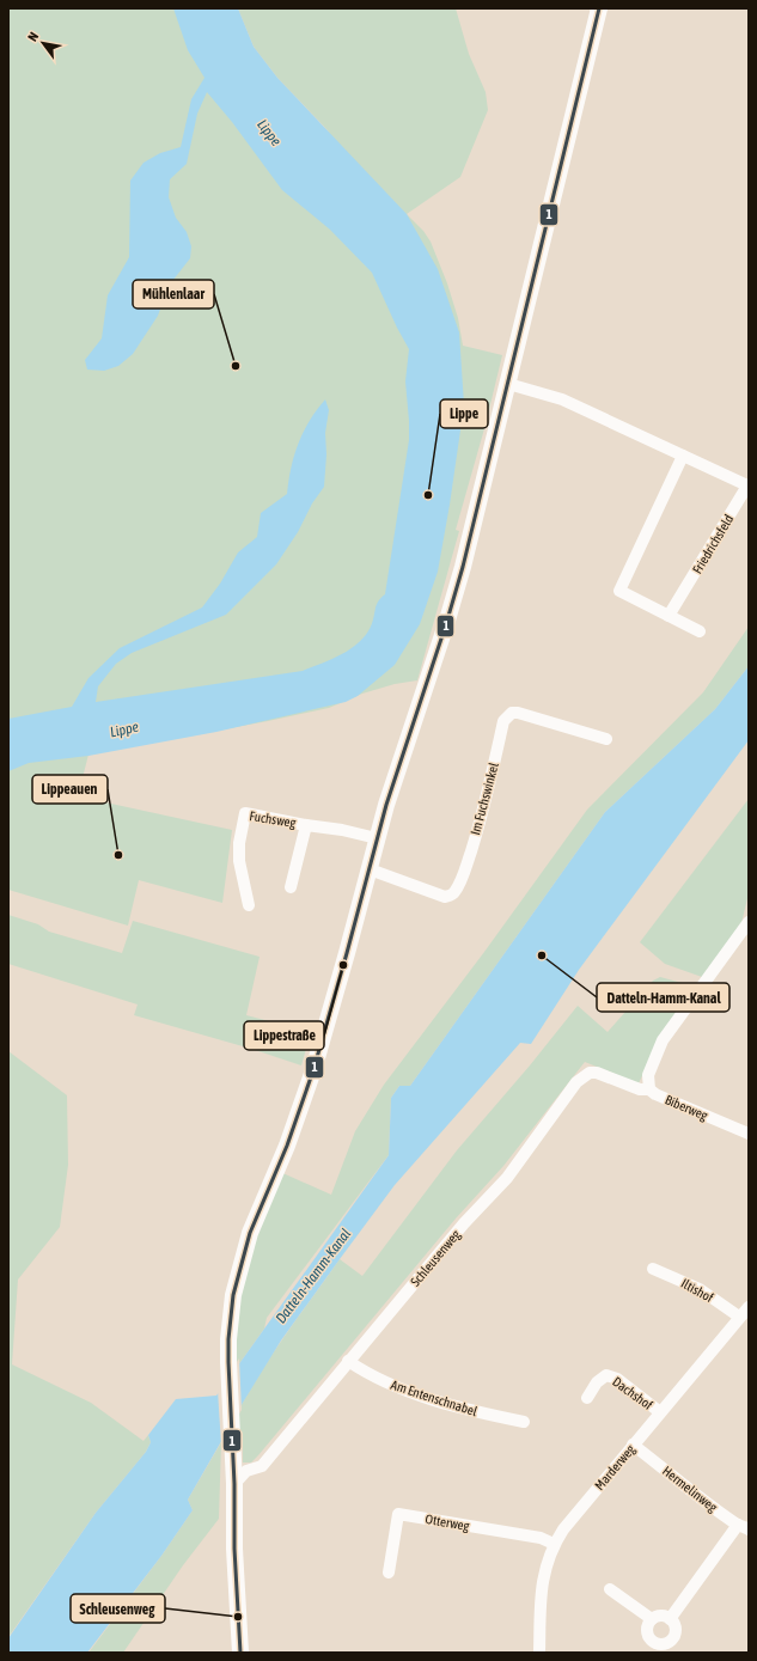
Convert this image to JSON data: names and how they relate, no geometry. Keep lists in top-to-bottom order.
{
  "streets": {
    "street": [
      "Friedrichsfeld",
      "Im Fuchswinkel",
      "Fuchsweg",
      "Biberweg",
      "Schleusenweg",
      "Iltishof",
      "Dachshof",
      "Am Entenschnabel",
      "Marderweg",
      "Hermelinweg",
      "Otterweg"
    ]
  },
  "crossings": [
    ["Biberweg", "Schleusenweg"],
    ["Schleusenweg", "Am Entenschnabel"],
    ["Iltishof", "Marderweg"],
    ["Dachshof", "Marderweg"],
    ["Marderweg", "Hermelinweg"],
    ["Marderweg", "Otterweg"]
  ],
  "water": ["Lippe", "Datteln-Hamm-Kanal"],
  "places": [
    "Mühlenlaar",
    "Lippe",
    "Lippeauen",
    "Datteln-Hamm-Kanal",
    "Lippestraße",
    "Schleusenweg"
  ],
  "lines": ["transit line 1"],
  "north": "top left"
}
